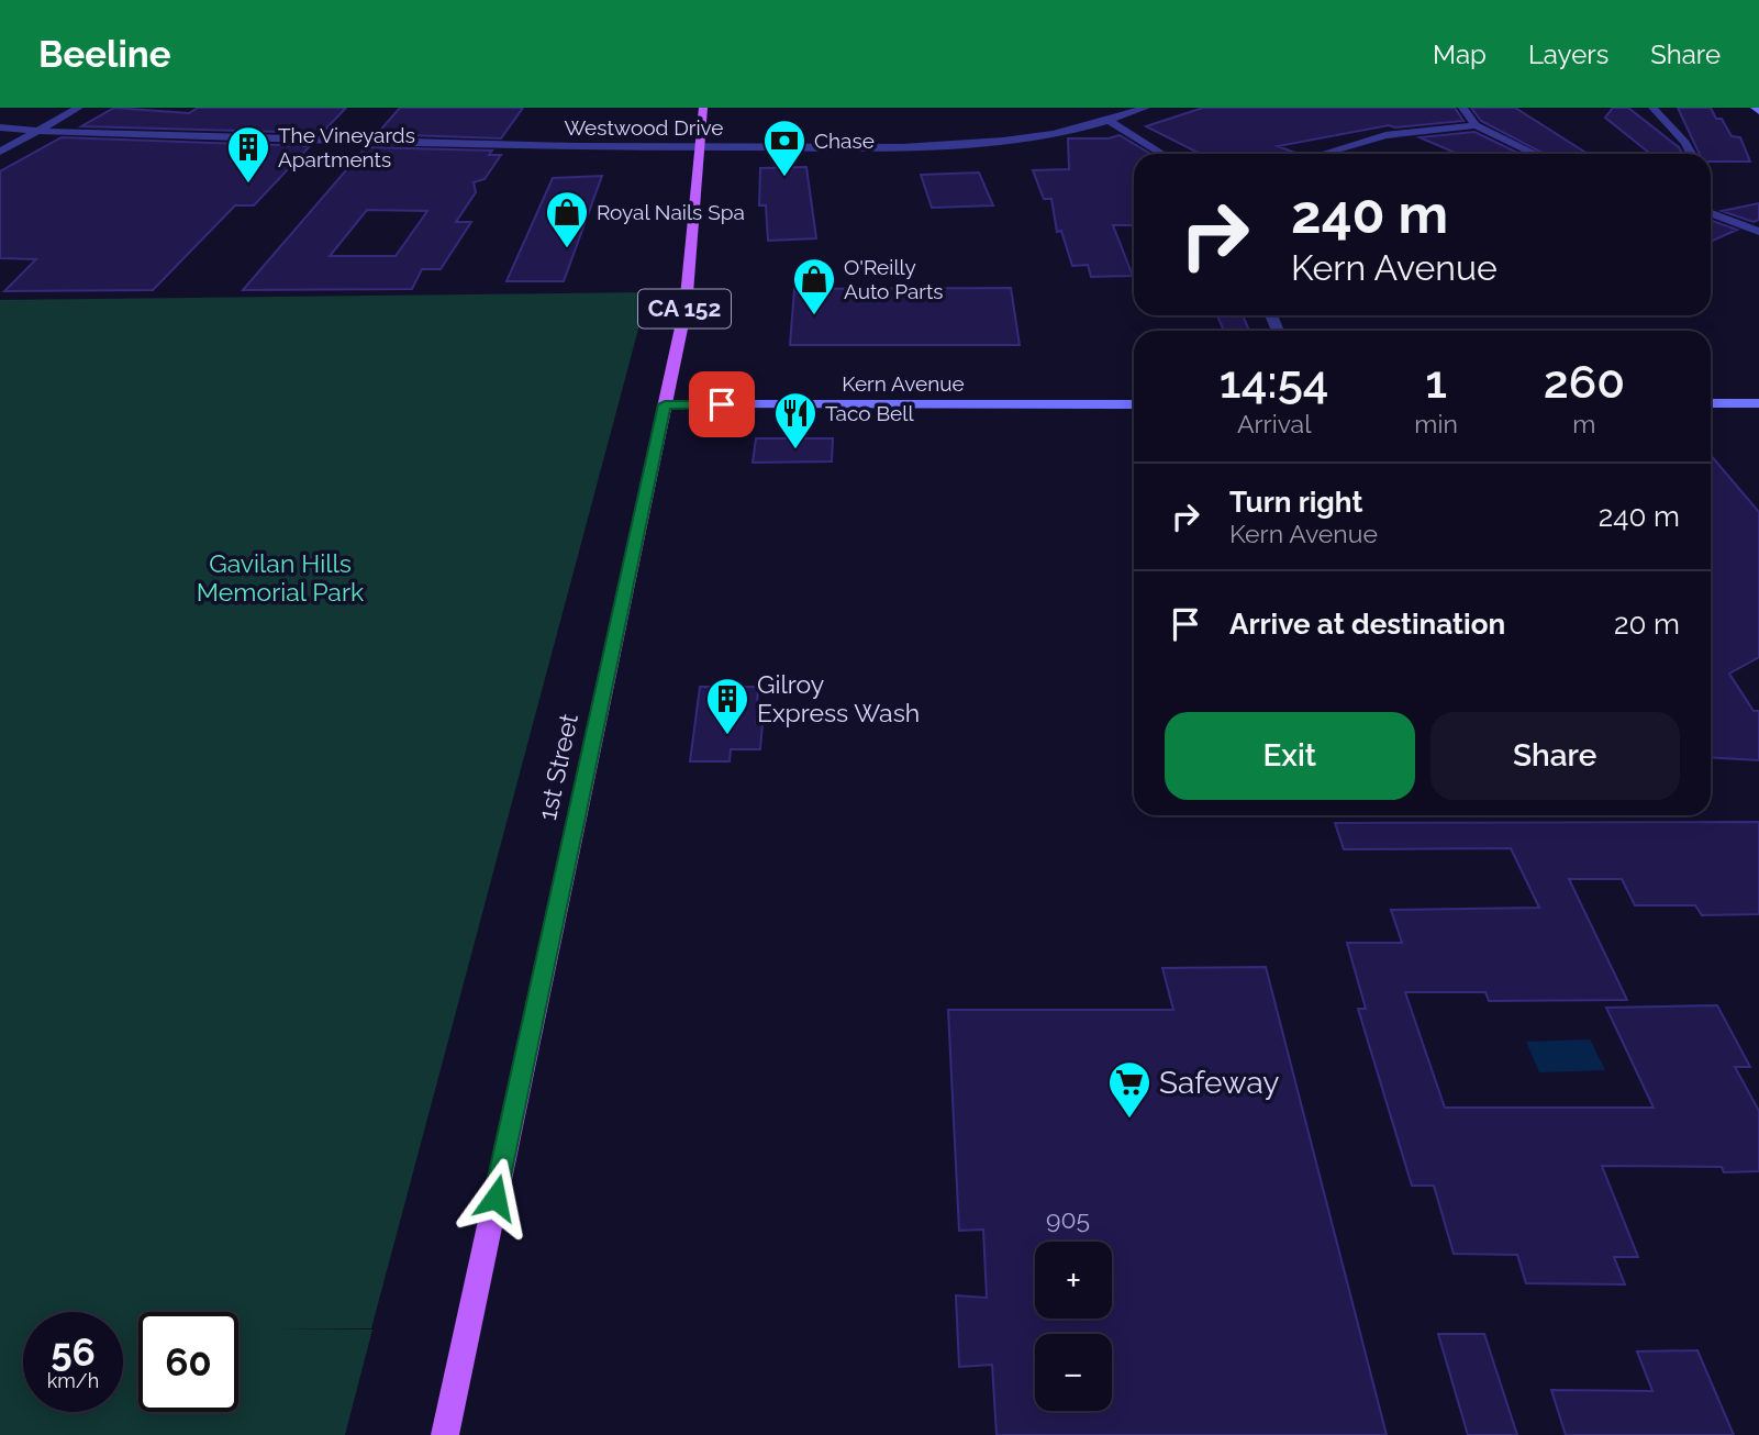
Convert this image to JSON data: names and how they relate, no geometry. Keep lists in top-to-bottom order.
{
  "streets": {
    "main road": ["CA 152", "1st Street"],
    "street": ["Westwood Drive", "Kern Avenue"]
  },
  "crossings": [
    ["Westwood Drive", "1st Street"],
    ["Kern Avenue", "1st Street"]
  ],
  "parks": ["Gavilan Hills Memorial Park"],
  "places": {
    "bank": ["Chase"],
    "building": ["The Vineyards Apartments", "Gilroy Express Wash"],
    "shop": ["Royal Nails Spa", "O'Reilly Auto Parts"],
    "restaurant": ["Taco Bell"],
    "supermarket": ["Safeway"]
  },
  "house_numbers": ["905"],
  "page": {
    "header": "Beeline",
    "nav": ["Map", "Layers", "Share"],
    "turn": ["240 m", "Kern Avenue"],
    "eta": [
      "14:54",
      "Arrival",
      "1",
      "min",
      "260",
      "m"
    ],
    "list": [
      {
        "name": "Turn right",
        "note": "Kern Avenue",
        "value": "240 m"
      },
      {
        "name": "Arrive at destination",
        "value": "20 m"
      }
    ],
    "buttons": ["Exit", "Share"],
    "map_buttons": ["+", "−"],
    "speed": "56 km/h",
    "limit": "60"
  }
}
